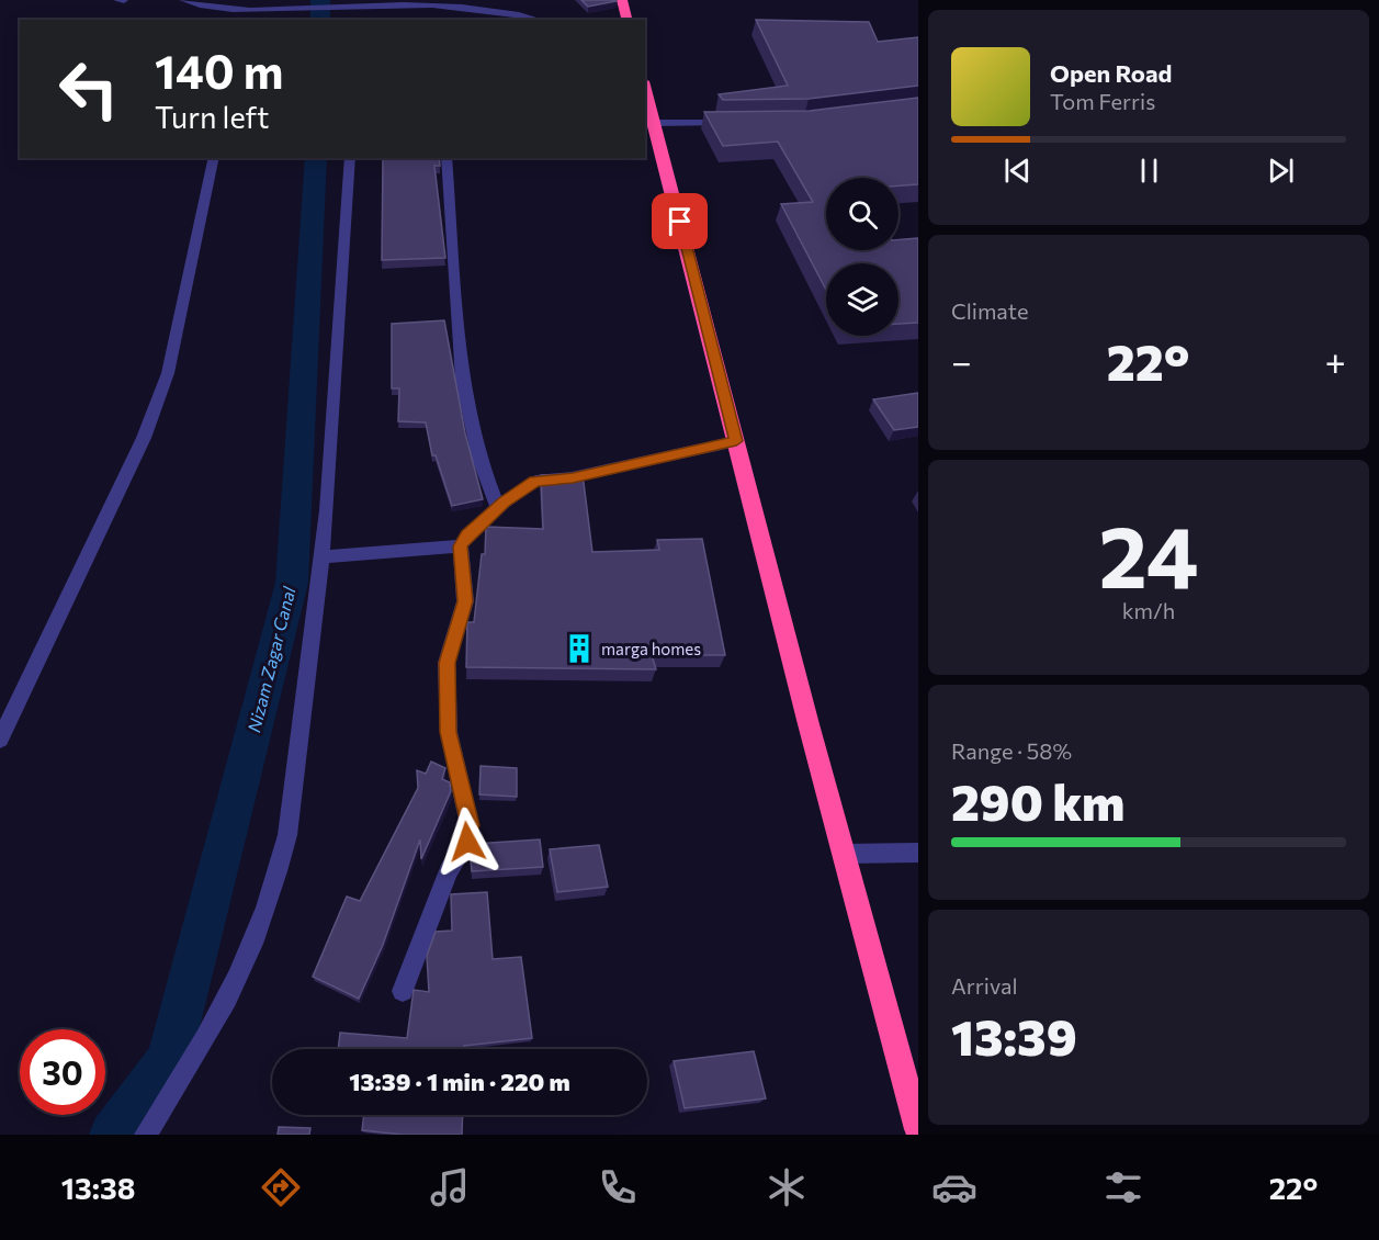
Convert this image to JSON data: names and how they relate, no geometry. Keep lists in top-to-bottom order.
{
  "water": ["Nizam Zagar Canal"],
  "places": {
    "building": ["marga homes"]
  },
  "page": {
    "turn": ["140 m", "Turn left"],
    "song": ["Open Road", "Tom Ferris"],
    "tile": [
      "Climate",
      ["24", "km/h"],
      ["Range · 58%", "290 km"],
      ["Arrival", "13:39"]
    ],
    "heat": ["−", "22°", "+"],
    "limit": "30",
    "trip": "13:39 · 1 min · 220 m",
    "tabs": ["13:38", "22°"]
  }
}
